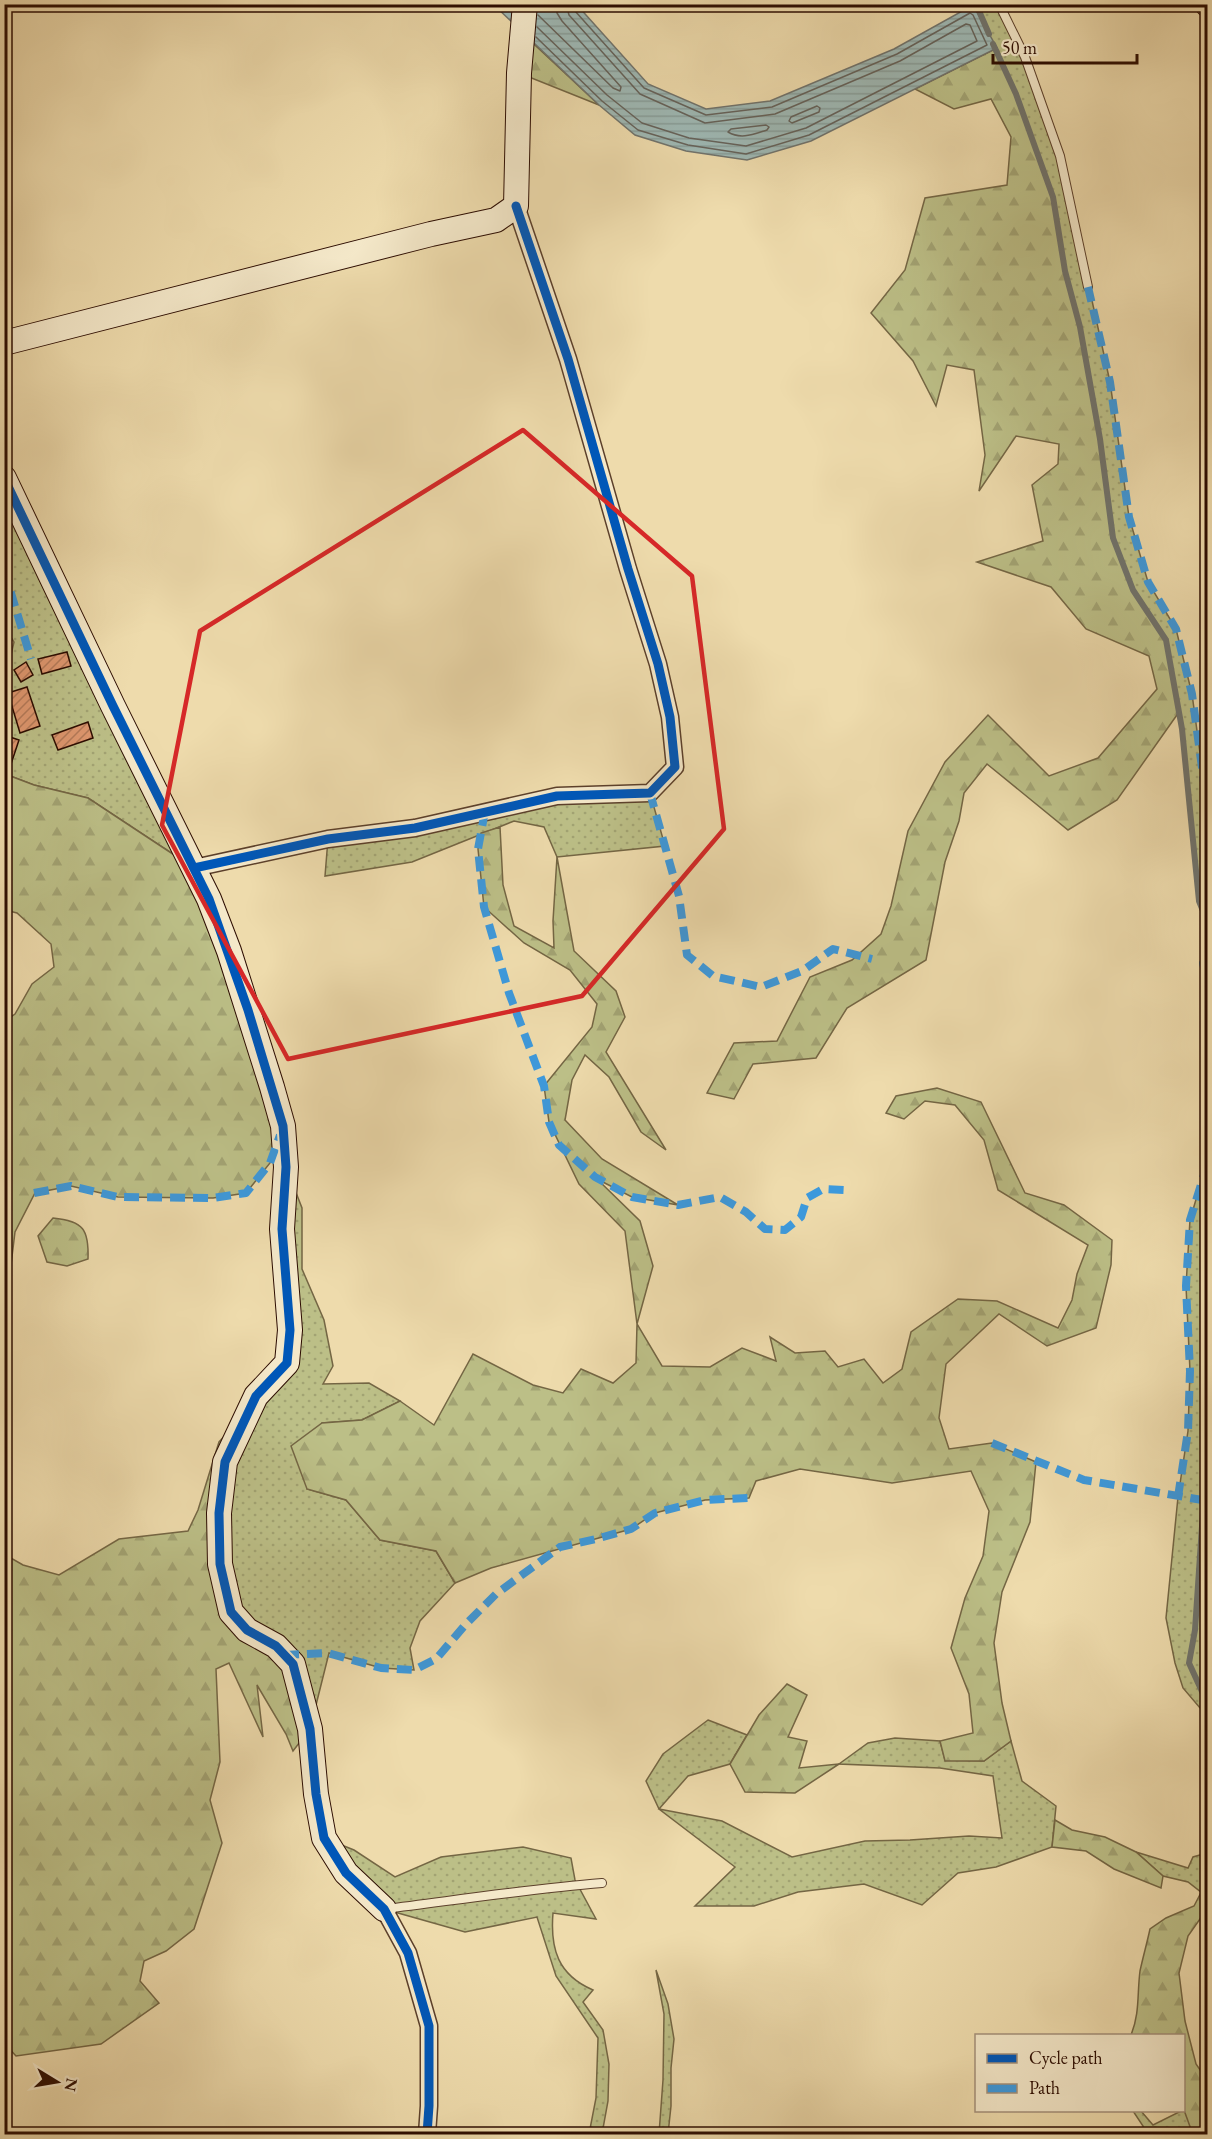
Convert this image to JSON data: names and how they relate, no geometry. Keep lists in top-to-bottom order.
{
  "legend": ["Cycle path", "Path"],
  "scale_bar": "50 m",
  "north": "right"
}
